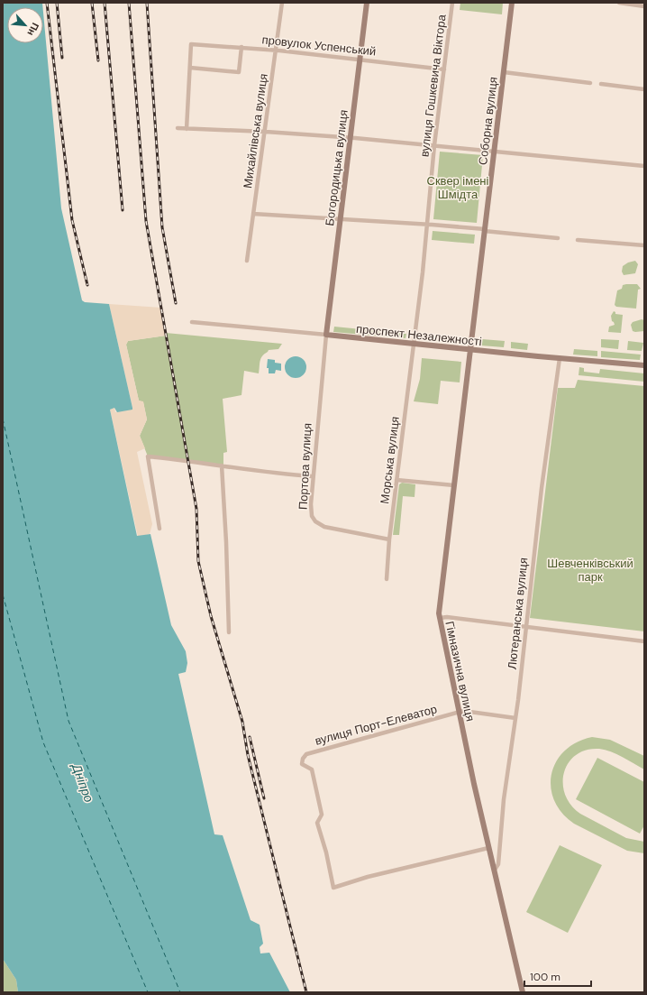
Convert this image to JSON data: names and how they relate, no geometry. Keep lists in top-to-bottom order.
{
  "streets": {
    "street": [
      "провулок Успенський",
      "вулиця Гошкевича Віктора",
      "Соборна вулиця",
      "Михайлівська вулиця",
      "Богородицька вулиця",
      "проспект Незалежності",
      "Морська вулиця",
      "Портова вулиця",
      "Лютеранська вулиця",
      "Гімназична вулиця",
      "вулиця Порт-Елеватор"
    ]
  },
  "crossings": [
    ["провулок Успенський", "вулиця Гошкевича Віктора"],
    ["провулок Успенський", "Михайлівська вулиця"],
    ["провулок Успенський", "Богородицька вулиця"],
    ["вулиця Гошкевича Віктора", "проспект Незалежності"],
    ["вулиця Гошкевича Віктора", "Морська вулиця"],
    ["Соборна вулиця", "проспект Незалежності"],
    ["Соборна вулиця", "Гімназична вулиця"],
    ["Богородицька вулиця", "проспект Незалежності"],
    ["Богородицька вулиця", "Портова вулиця"],
    ["проспект Незалежності", "Морська вулиця"],
    ["проспект Незалежності", "Портова вулиця"],
    ["проспект Незалежності", "Лютеранська вулиця"],
    ["проспект Незалежності", "Гімназична вулиця"],
    ["Морська вулиця", "Портова вулиця"],
    ["Лютеранська вулиця", "Гімназична вулиця"],
    ["Лютеранська вулиця", "вулиця Порт-Елеватор"],
    ["Гімназична вулиця", "вулиця Порт-Елеватор"]
  ],
  "water": ["Дніпро"],
  "parks": ["Сквер імені Шмідта", "Шевченківський парк"],
  "scale_bar": "100 m",
  "north": "bottom right"
}
